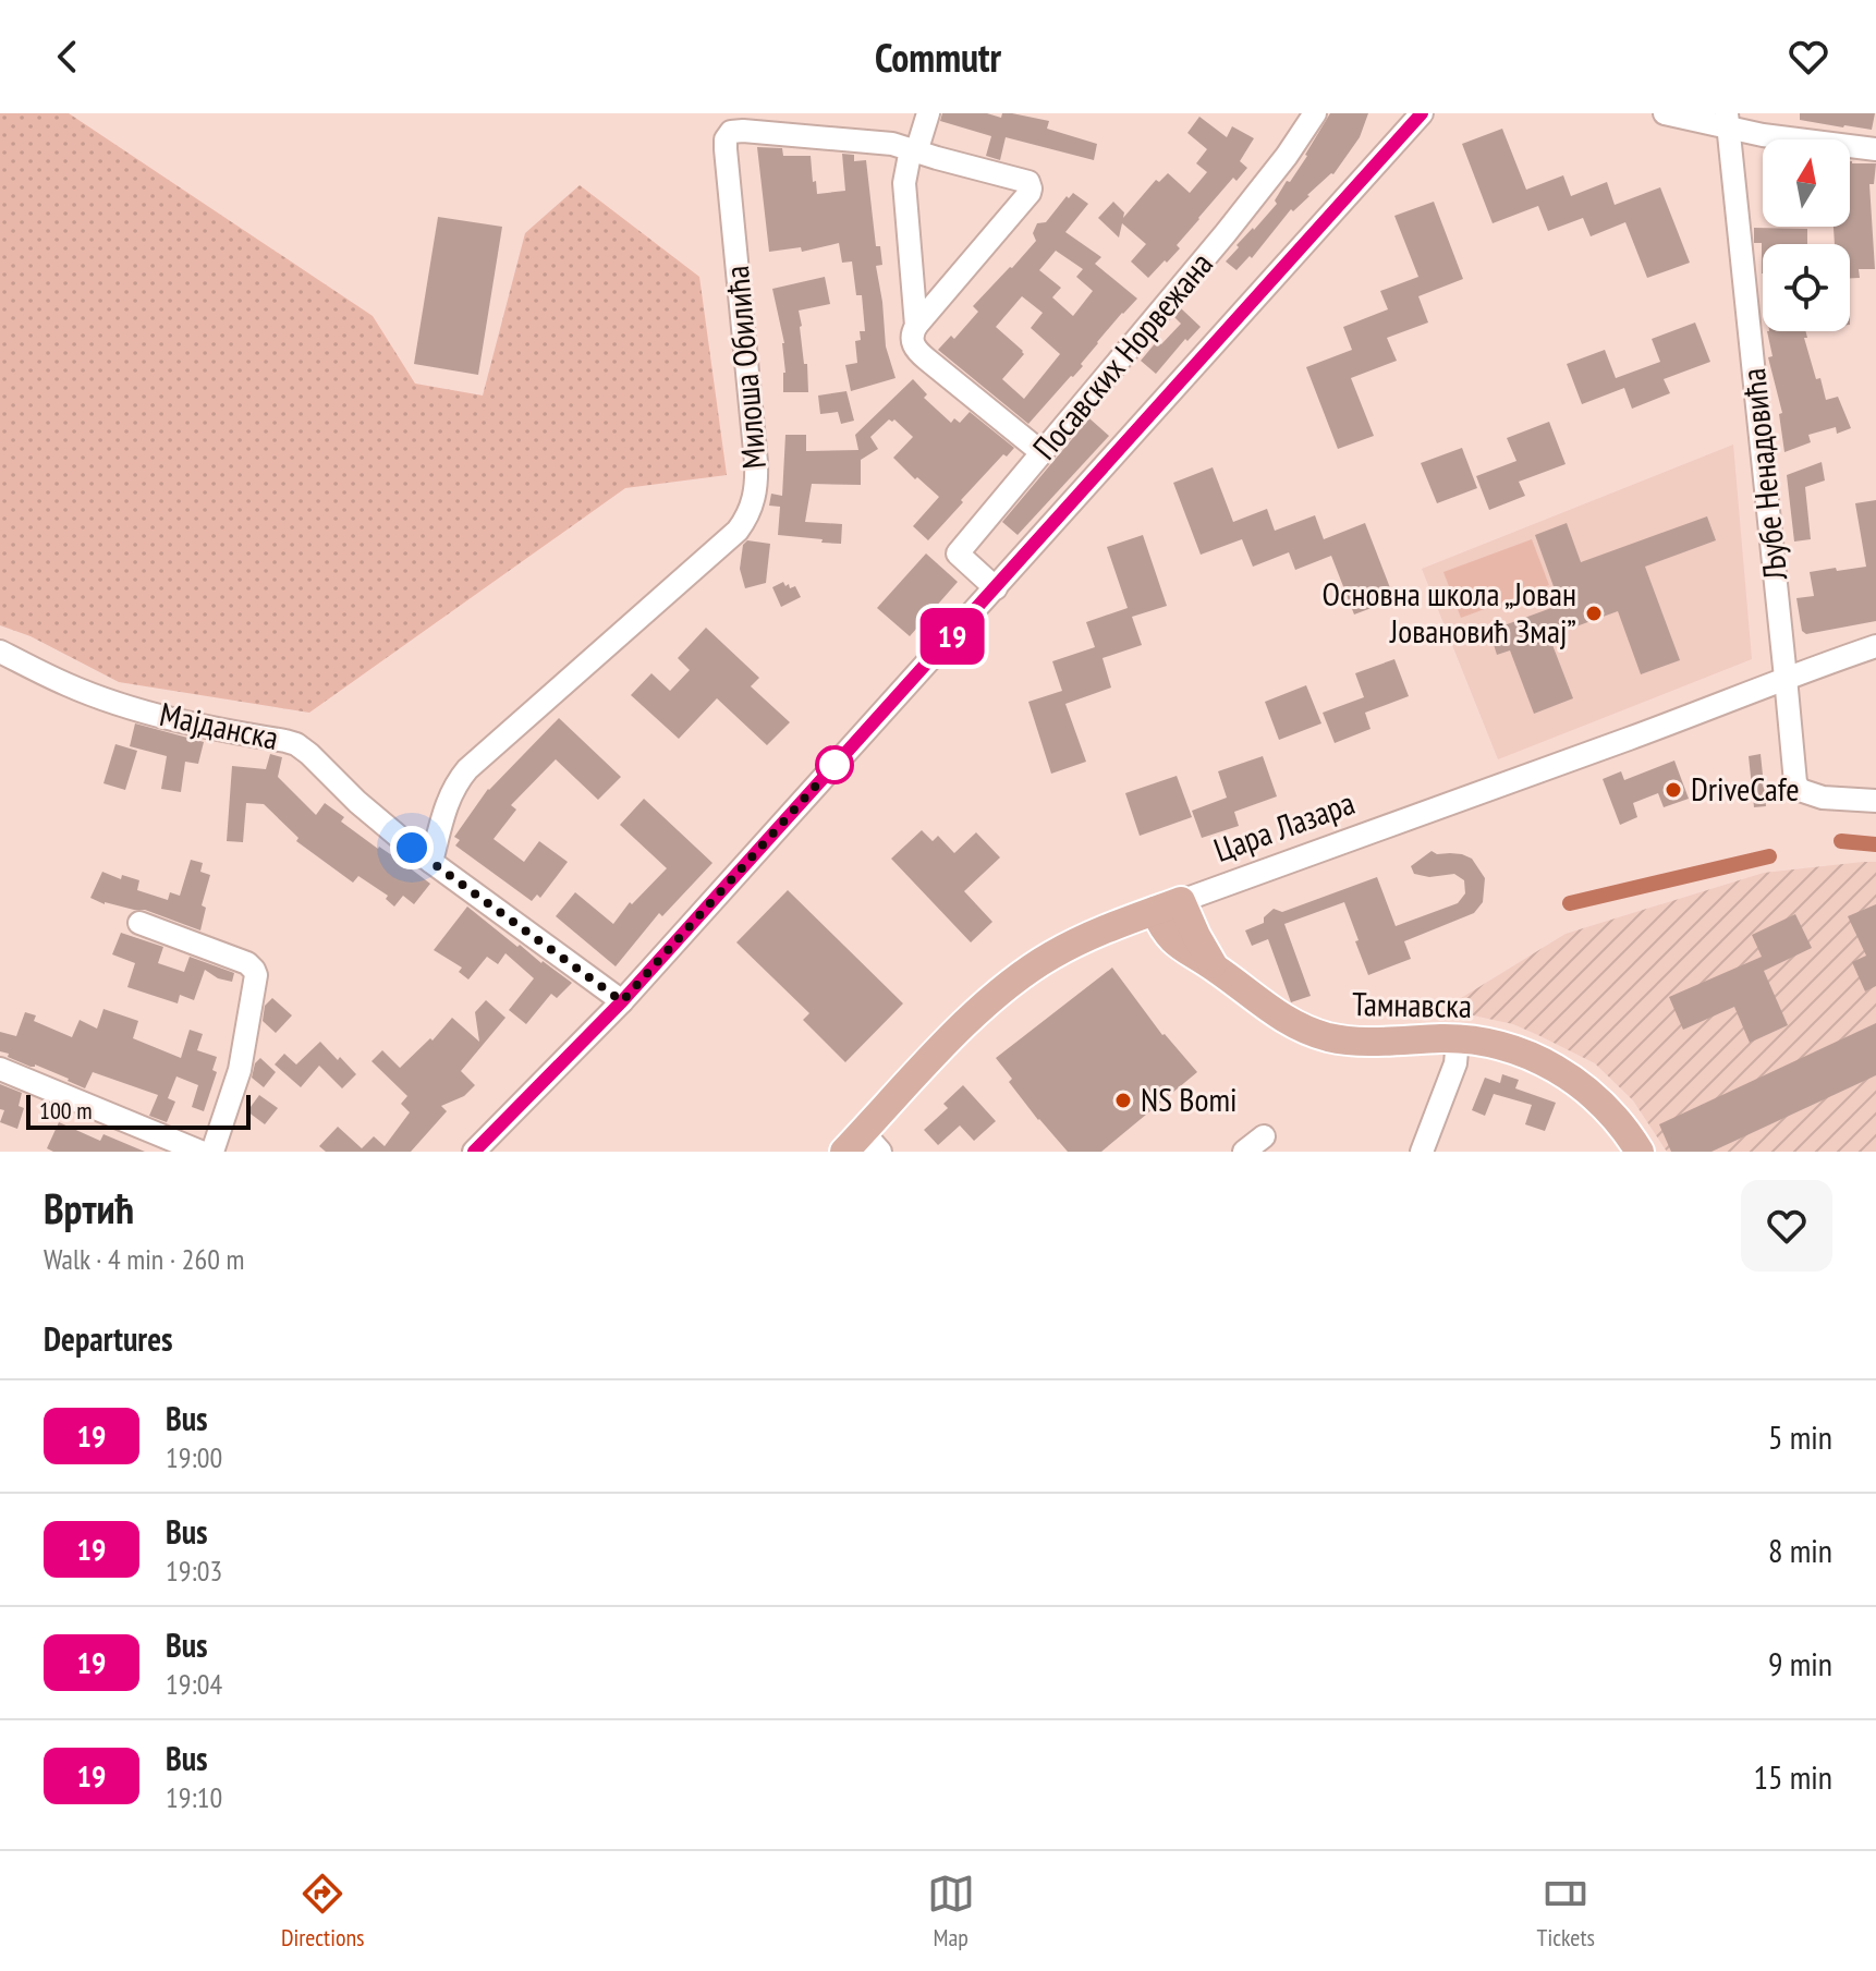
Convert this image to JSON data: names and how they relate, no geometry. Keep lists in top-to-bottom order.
{
  "streets": {
    "main road": ["Цара Лазара", "Тамнавска"],
    "street": [
      "Посавских Норвежана",
      "Милоша Обилића",
      "Љубе Ненадовића",
      "Мајданска"
    ]
  },
  "crossings": [
    ["Милоша Обилића", "Мајданска"],
    ["Љубе Ненадовића", "Цара Лазара"],
    ["Цара Лазара", "Тамнавска"]
  ],
  "places": ["Основна школа „Јован Јовановић Змај”", "DriveCafe", "NS Bomi"],
  "lines": ["bus line 19"],
  "scale_bar": "100 m",
  "north": "top",
  "page": {
    "header": "Commutr",
    "on_map": "19",
    "scale": "100 m",
    "heading": [
      ["Вртић", "Walk · 4 min · 260 m"],
      "Departures"
    ],
    "list": [
      {
        "mark": "19",
        "name": "Bus",
        "note": "19:00",
        "value": "5 min"
      },
      {
        "mark": "19",
        "name": "Bus",
        "note": "19:03",
        "value": "8 min"
      },
      {
        "mark": "19",
        "name": "Bus",
        "note": "19:04",
        "value": "9 min"
      },
      {
        "mark": "19",
        "name": "Bus",
        "note": "19:10",
        "value": "15 min"
      }
    ],
    "tabs": ["Directions", "Map", "Tickets"]
  }
}
